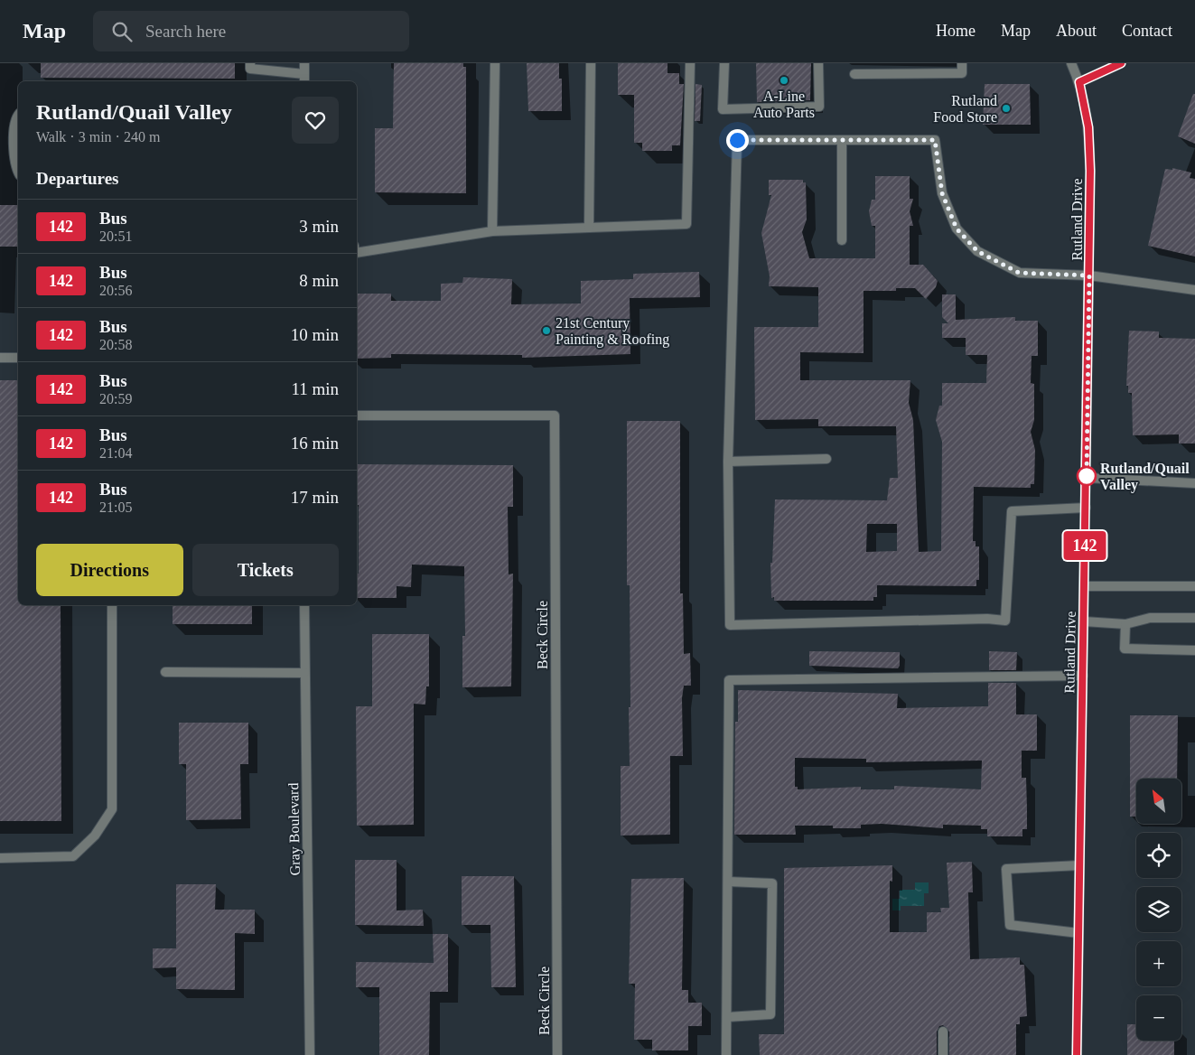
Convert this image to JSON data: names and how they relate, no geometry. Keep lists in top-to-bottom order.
{
  "streets": {
    "street": ["Rutland Drive", "Beck Circle", "Gray Boulevard"]
  },
  "places": [
    "A-Line Auto Parts",
    "Rutland Food Store",
    "21st Century Painting & Roofing",
    "Rutland/Quail Valley"
  ],
  "lines": ["bus line 142"],
  "north": "top left",
  "page": {
    "header": "Map",
    "search": "Search here",
    "nav": [
      "Home",
      "Map",
      "About",
      "Contact"
    ],
    "on_map": "142",
    "heading": [
      ["Rutland/Quail Valley", "Walk · 3 min · 240 m"],
      "Departures"
    ],
    "list": [
      {
        "mark": "142",
        "name": "Bus",
        "note": "20:51",
        "value": "3 min"
      },
      {
        "mark": "142",
        "name": "Bus",
        "note": "20:56",
        "value": "8 min"
      },
      {
        "mark": "142",
        "name": "Bus",
        "note": "20:58",
        "value": "10 min"
      },
      {
        "mark": "142",
        "name": "Bus",
        "note": "20:59",
        "value": "11 min"
      },
      {
        "mark": "142",
        "name": "Bus",
        "note": "21:04",
        "value": "16 min"
      },
      {
        "mark": "142",
        "name": "Bus",
        "note": "21:05",
        "value": "17 min"
      }
    ],
    "buttons": ["Directions", "Tickets"],
    "map_buttons": ["+", "−"]
  }
}
